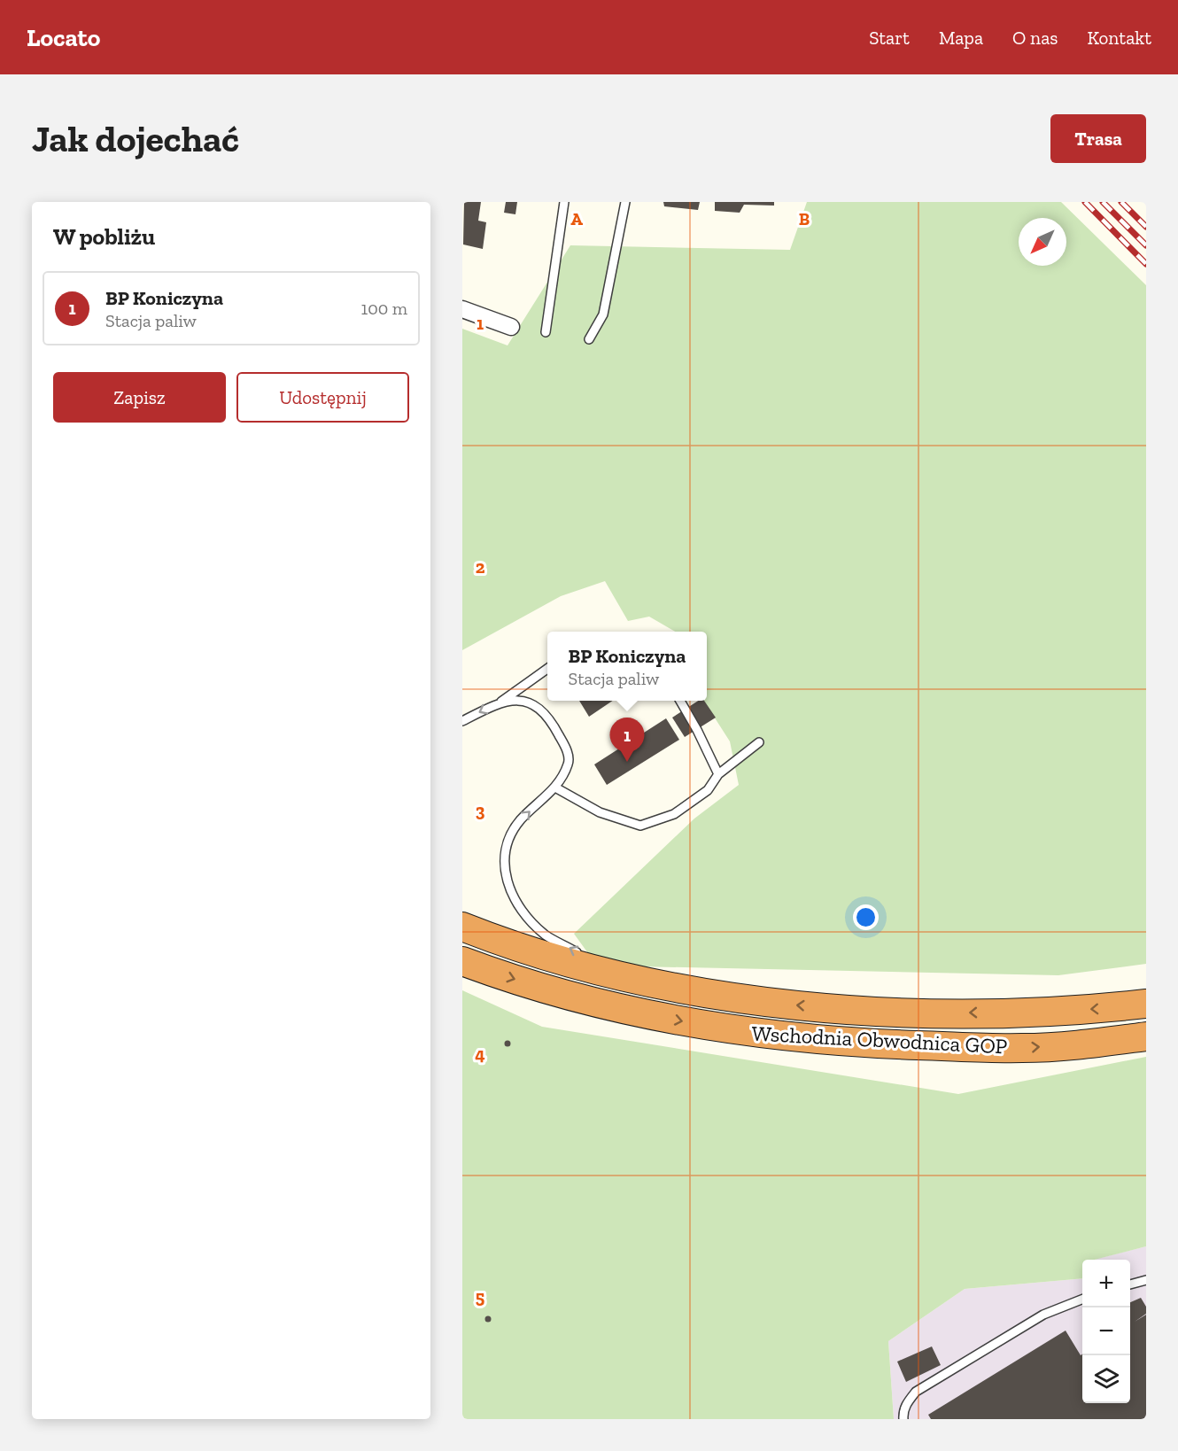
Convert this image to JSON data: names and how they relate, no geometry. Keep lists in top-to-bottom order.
{
  "streets": {
    "highway": ["Wschodnia Obwodnica GOP"]
  },
  "north": "bottom left",
  "page": {
    "header": "Locato",
    "nav": [
      "Start",
      "Mapa",
      "O nas",
      "Kontakt"
    ],
    "buttons": [
      "Trasa",
      ["Zapisz", "Udostępnij"]
    ],
    "title": "Jak dojechać",
    "heading": "W pobliżu",
    "list": [
      {
        "mark": "1",
        "name": "BP Koniczyna",
        "note": "Stacja paliw",
        "value": "100 m"
      }
    ],
    "popup": ["BP Koniczyna", "Stacja paliw"],
    "pins": "1",
    "map_buttons": ["+", "−"]
  },
  "grid": {
    "columns": ["A", "B"],
    "rows": [
      "1",
      "2",
      "3",
      "4",
      "5"
    ]
  }
}
